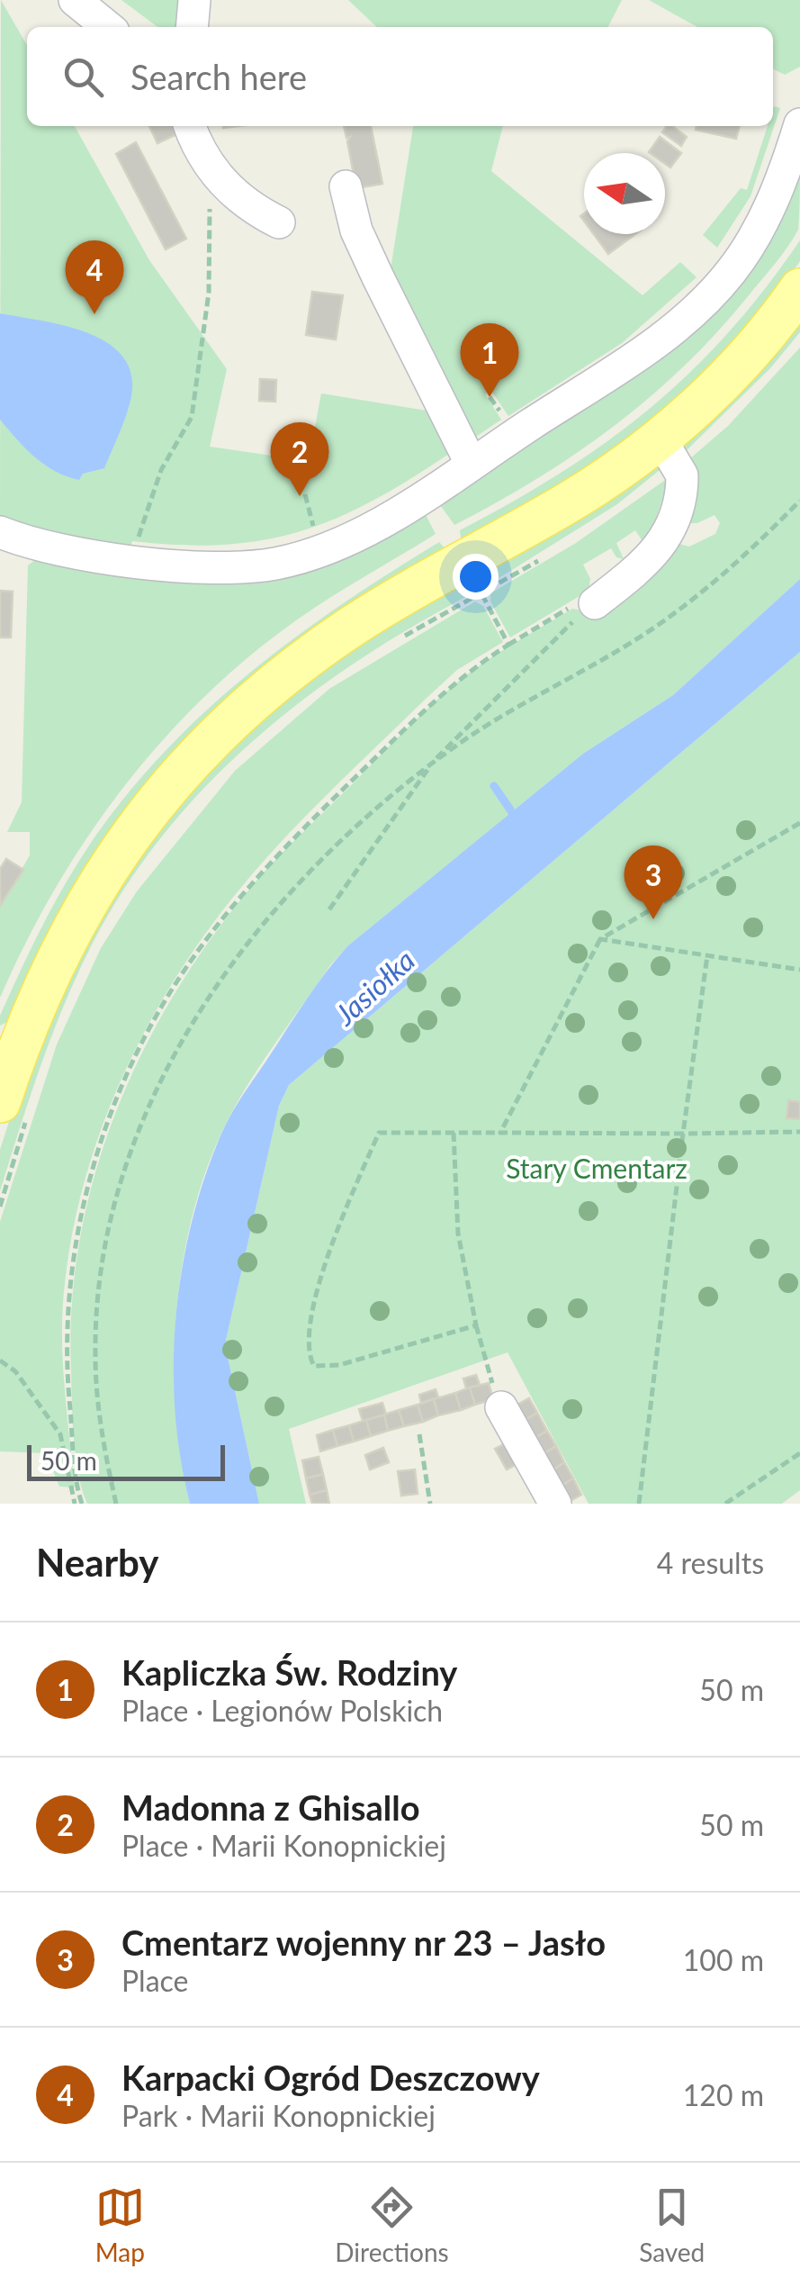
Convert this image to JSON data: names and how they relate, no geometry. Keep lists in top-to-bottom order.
{
  "water": ["Jasiołka"],
  "parks": ["Stary Cmentarz"],
  "scale_bar": "50 m",
  "north": "left",
  "page": {
    "search": "Search here",
    "pins": [
      "4",
      "1",
      "2",
      "3"
    ],
    "scale": "50 m",
    "heading": ["Nearby", "4 results"],
    "list": [
      {
        "mark": "1",
        "name": "Kapliczka Św. Rodziny",
        "note": "Place · Legionów Polskich",
        "value": "50 m"
      },
      {
        "mark": "2",
        "name": "Madonna z Ghisallo",
        "note": "Place · Marii Konopnickiej",
        "value": "50 m"
      },
      {
        "mark": "3",
        "name": "Cmentarz wojenny nr 23 – Jasło",
        "note": "Place",
        "value": "100 m"
      },
      {
        "mark": "4",
        "name": "Karpacki Ogród Deszczowy",
        "note": "Park · Marii Konopnickiej",
        "value": "120 m"
      }
    ],
    "nav": ["Map", "Directions", "Saved"]
  }
}
